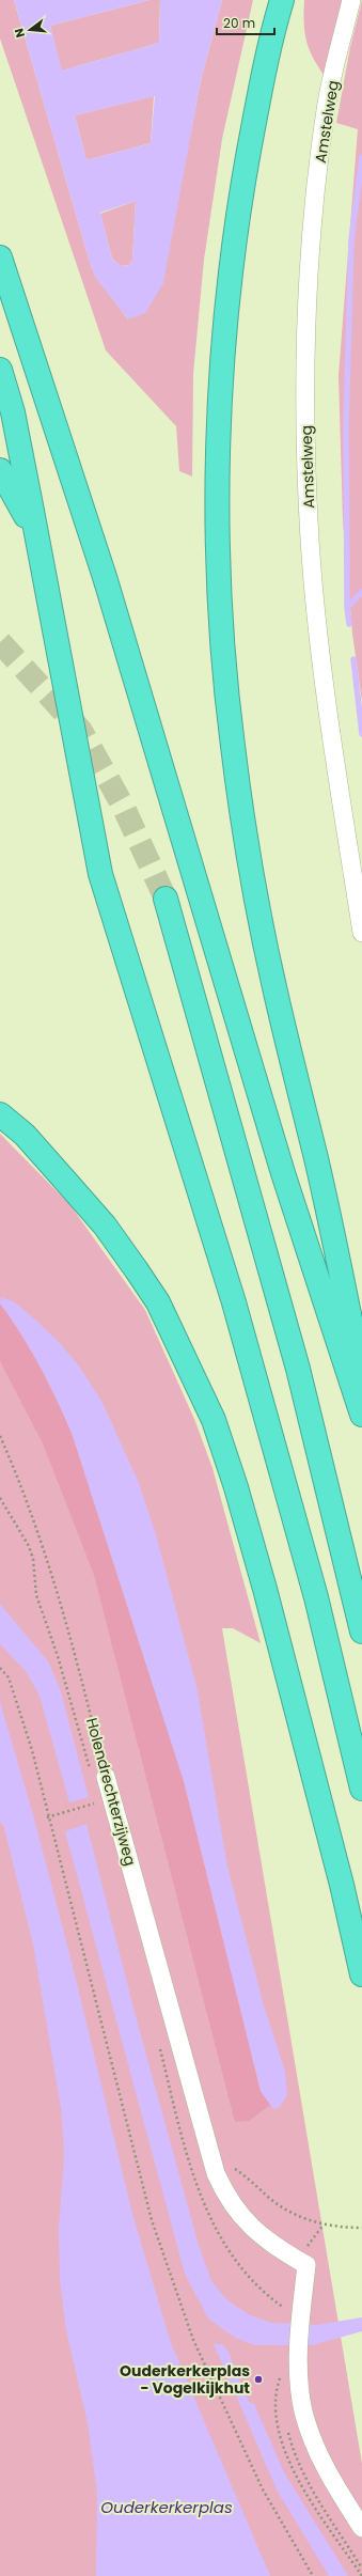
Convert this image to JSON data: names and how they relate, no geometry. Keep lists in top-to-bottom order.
{
  "streets": {
    "street": ["Amstelweg", "Holendrechterzijweg"]
  },
  "water": ["Ouderkerkerplas"],
  "places": ["Ouderkerkerplas - Vogelkijkhut"],
  "scale_bar": "20 m",
  "north": "left"
}
